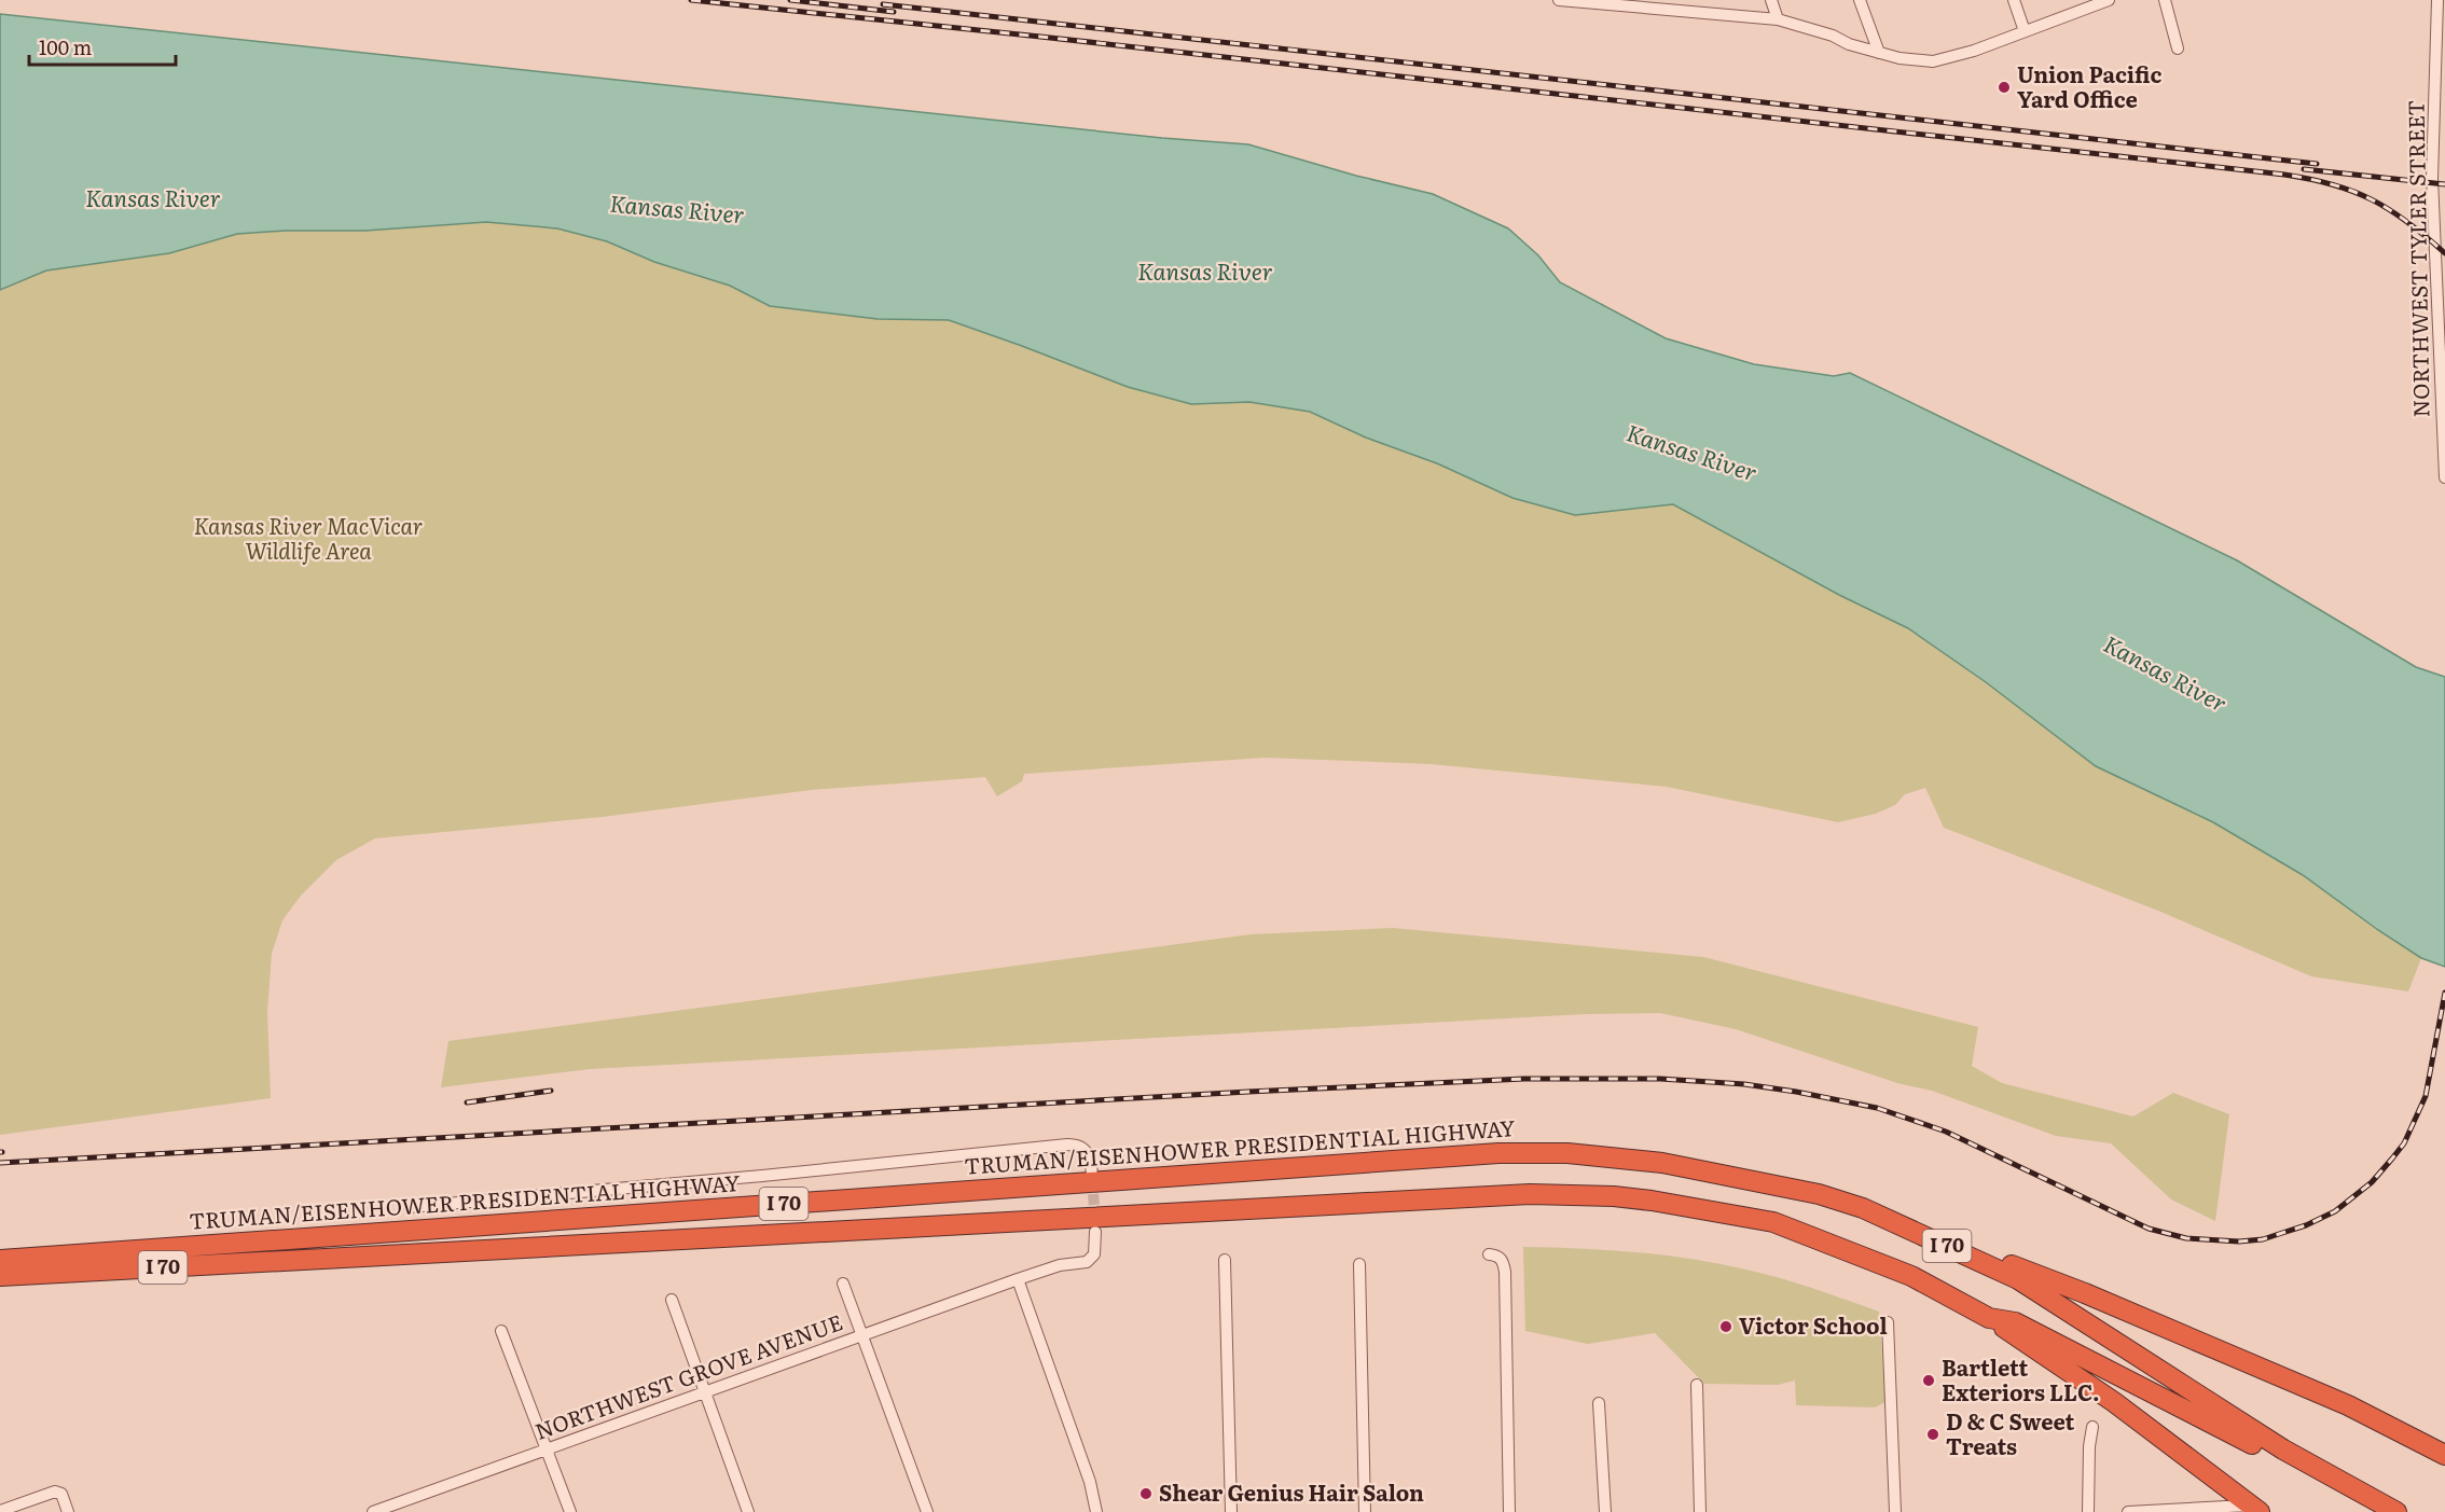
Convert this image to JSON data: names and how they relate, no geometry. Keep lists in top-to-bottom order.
{
  "streets": {
    "highway": ["TRUMAN/EISENHOWER PRESIDENTIAL HIGHWAY", "I 70"],
    "street": ["NORTHWEST TYLER STREET", "NORTHWEST GROVE AVENUE"]
  },
  "water": ["Kansas River"],
  "parks": ["Kansas River MacVicar Wildlife Area"],
  "places": [
    "Union Pacific Yard Office",
    "Victor School",
    "Bartlett Exteriors LLC.",
    "D & C Sweet Treats",
    "Shear Genius Hair Salon"
  ],
  "scale_bar": "100 m"
}
